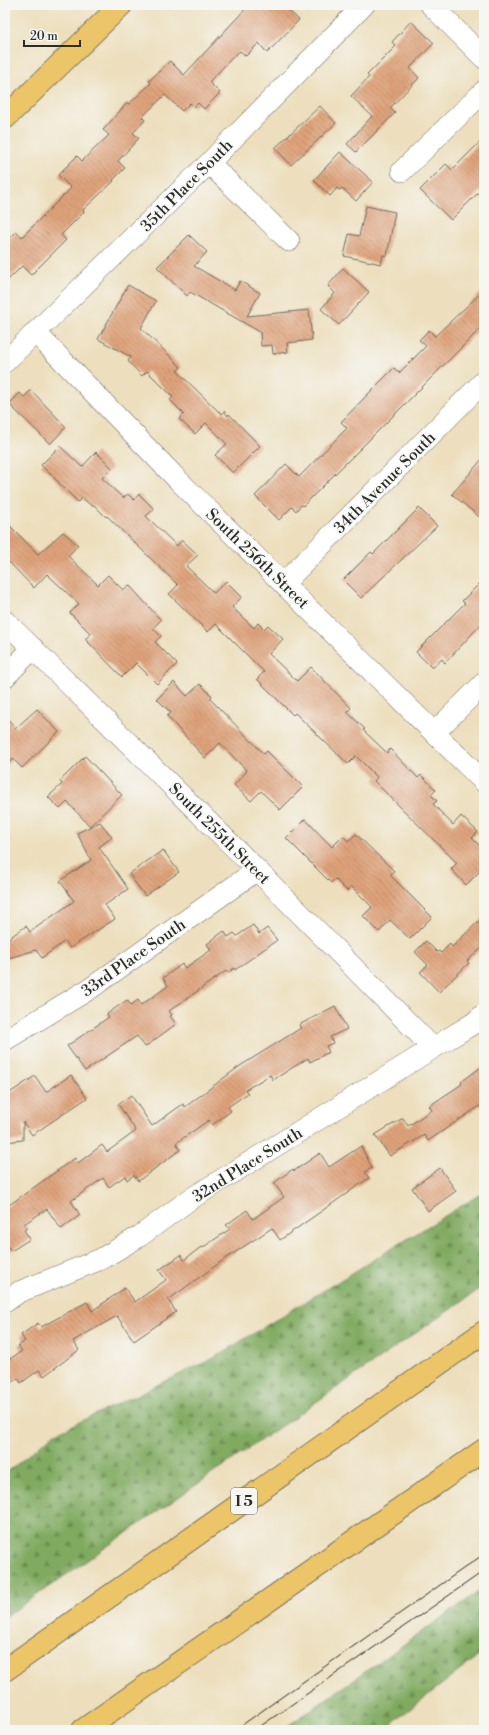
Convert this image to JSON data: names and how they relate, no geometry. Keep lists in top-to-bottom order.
{
  "streets": {
    "main road": ["I 5"],
    "street": [
      "35th Place South",
      "34th Avenue South",
      "South 256th Street",
      "South 255th Street",
      "33rd Place South",
      "32nd Place South"
    ]
  },
  "crossings": [
    ["35th Place South", "South 256th Street"],
    ["34th Avenue South", "South 256th Street"],
    ["South 255th Street", "33rd Place South"],
    ["South 255th Street", "32nd Place South"]
  ],
  "scale_bar": "20 m"
}
